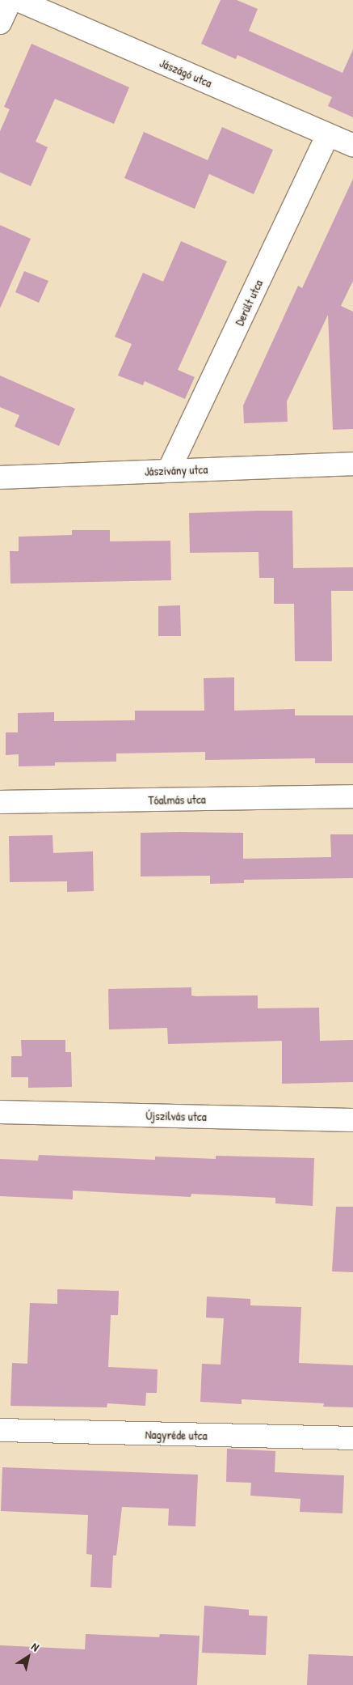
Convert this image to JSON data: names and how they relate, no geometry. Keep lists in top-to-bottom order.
{
  "streets": {
    "street": [
      "Jászágó utca",
      "Derült utca",
      "Jászivány utca",
      "Tóalmás utca",
      "Újszilvás utca",
      "Nagyréde utca"
    ]
  },
  "crossings": [
    ["Jászágó utca", "Derült utca"],
    ["Derült utca", "Jászivány utca"]
  ],
  "north": "top right"
}
